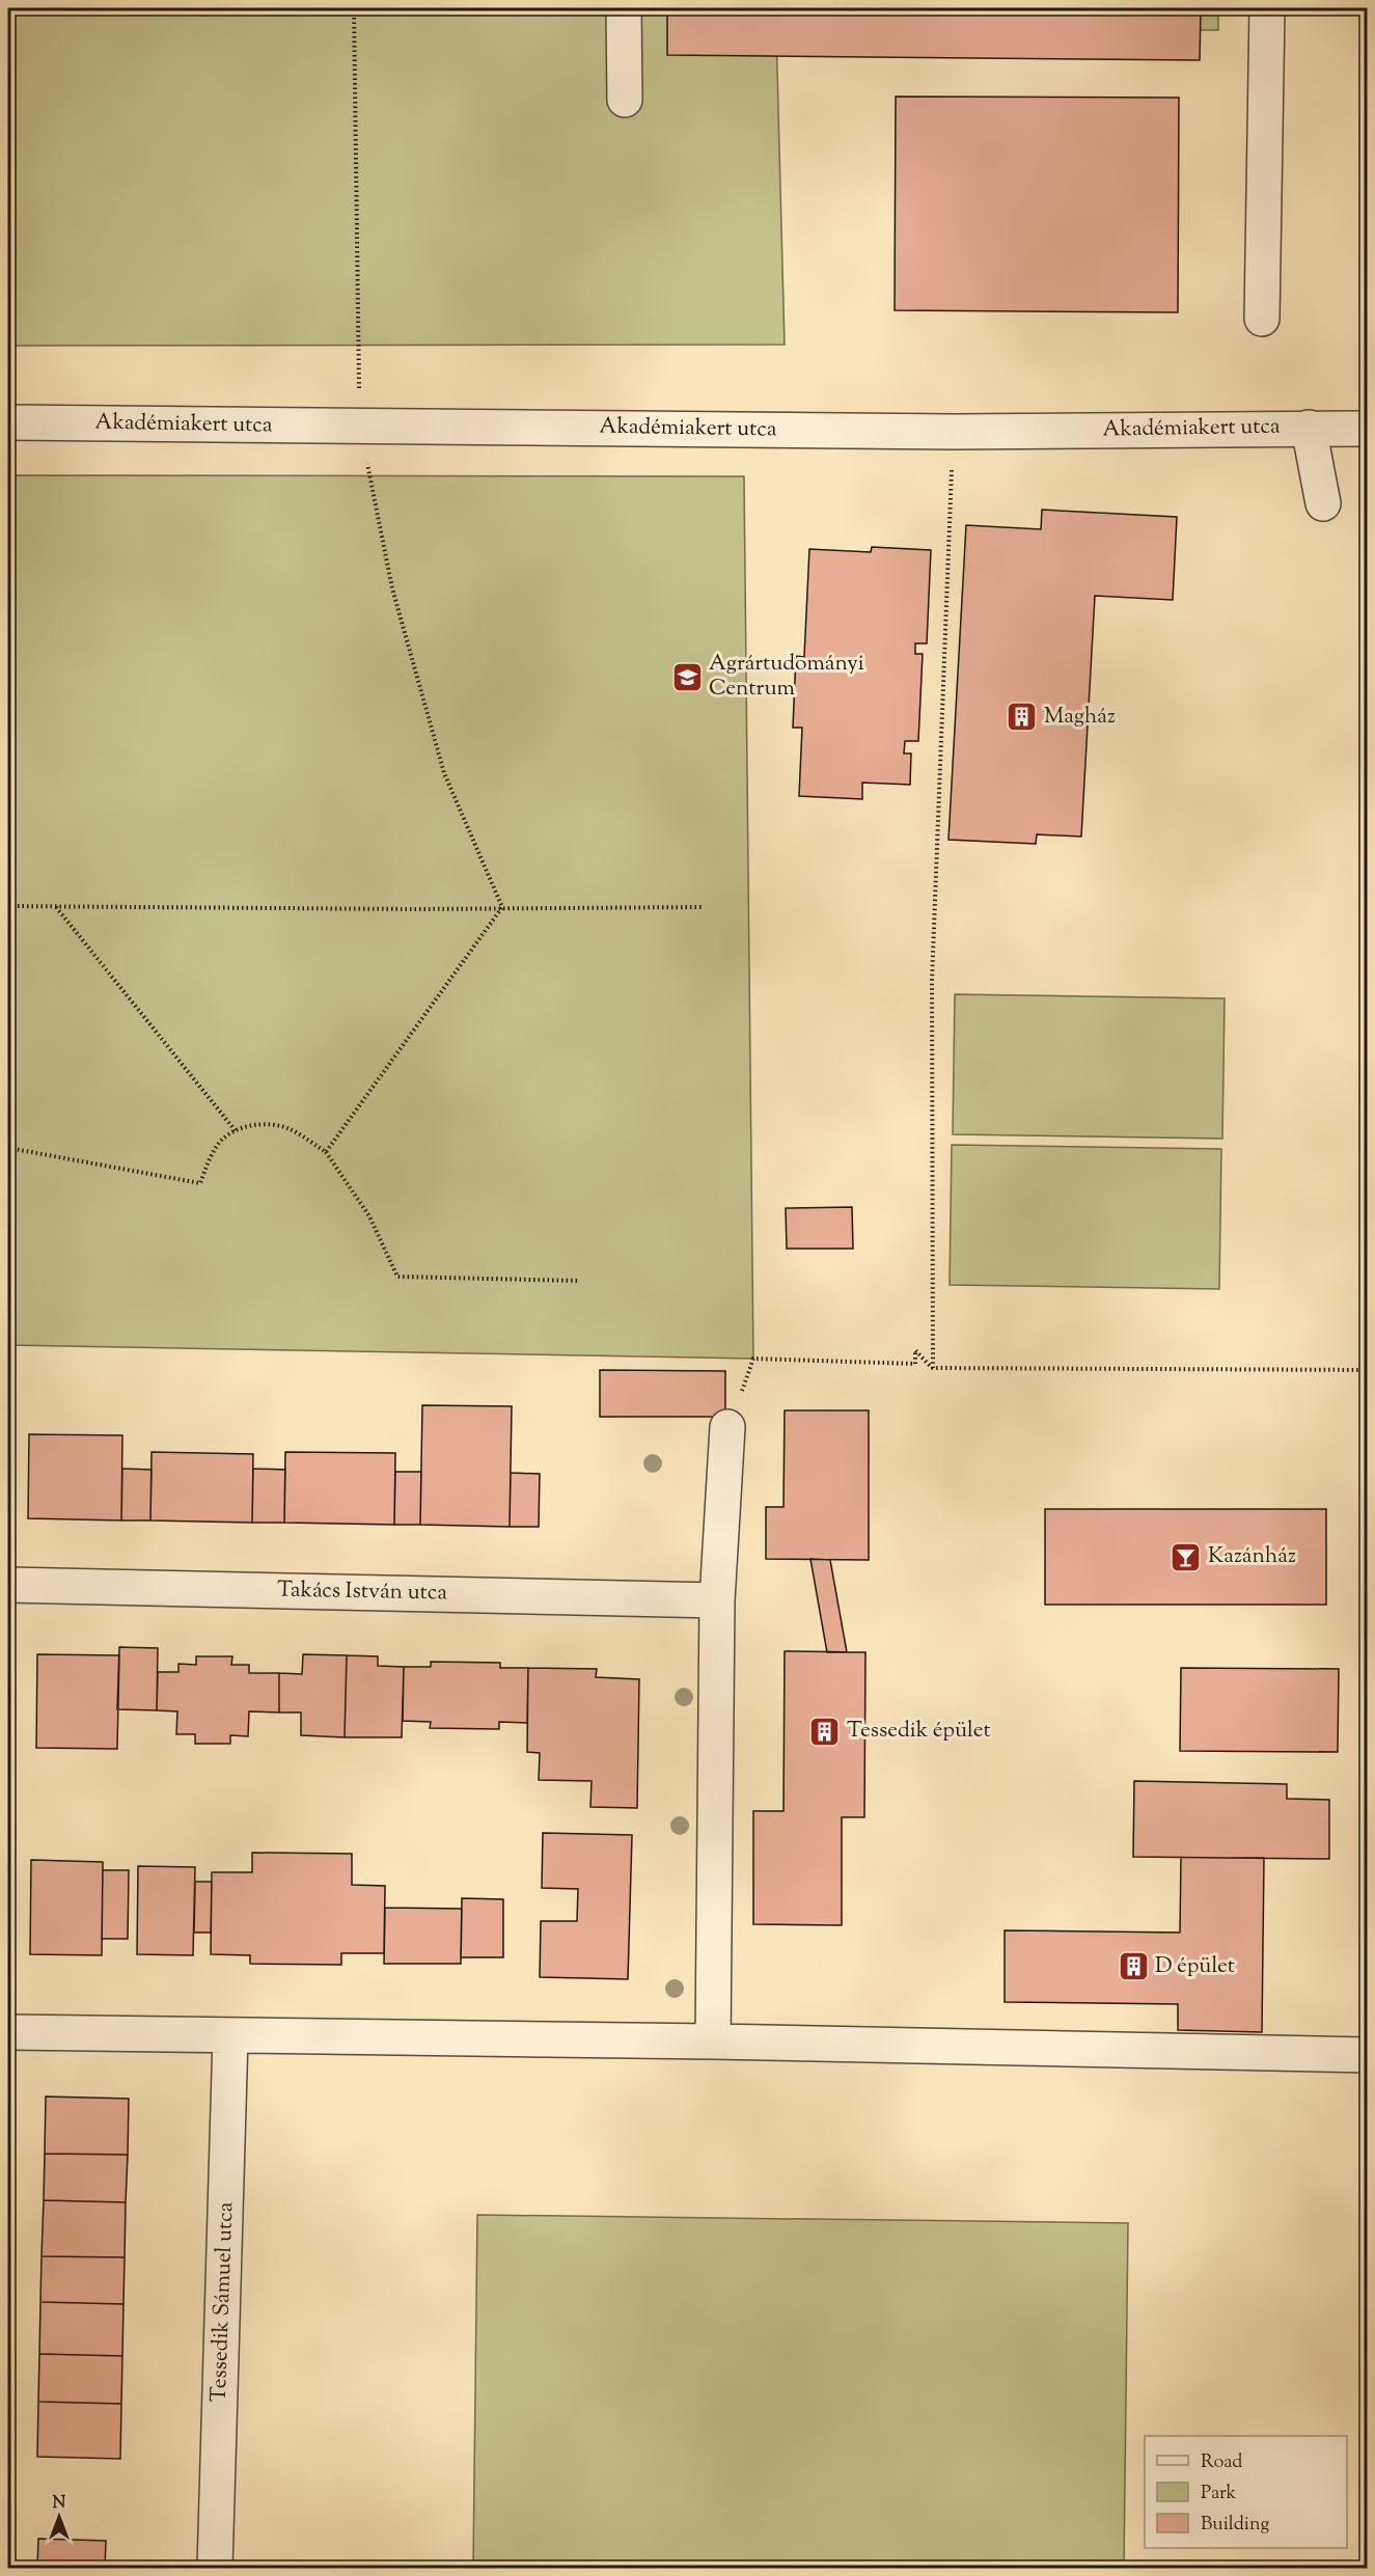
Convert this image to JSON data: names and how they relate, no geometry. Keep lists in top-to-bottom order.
{
  "streets": {
    "street": ["Akadémiakert utca", "Takács István utca", "Tessedik Sámuel utca"]
  },
  "places": {
    "school or university": ["Agrártudományi Centrum"],
    "building": ["Magház", "Tessedik épület", "D épület"],
    "bar": ["Kazánház"]
  },
  "legend": ["Road", "Park", "Building"],
  "north": "top"
}
